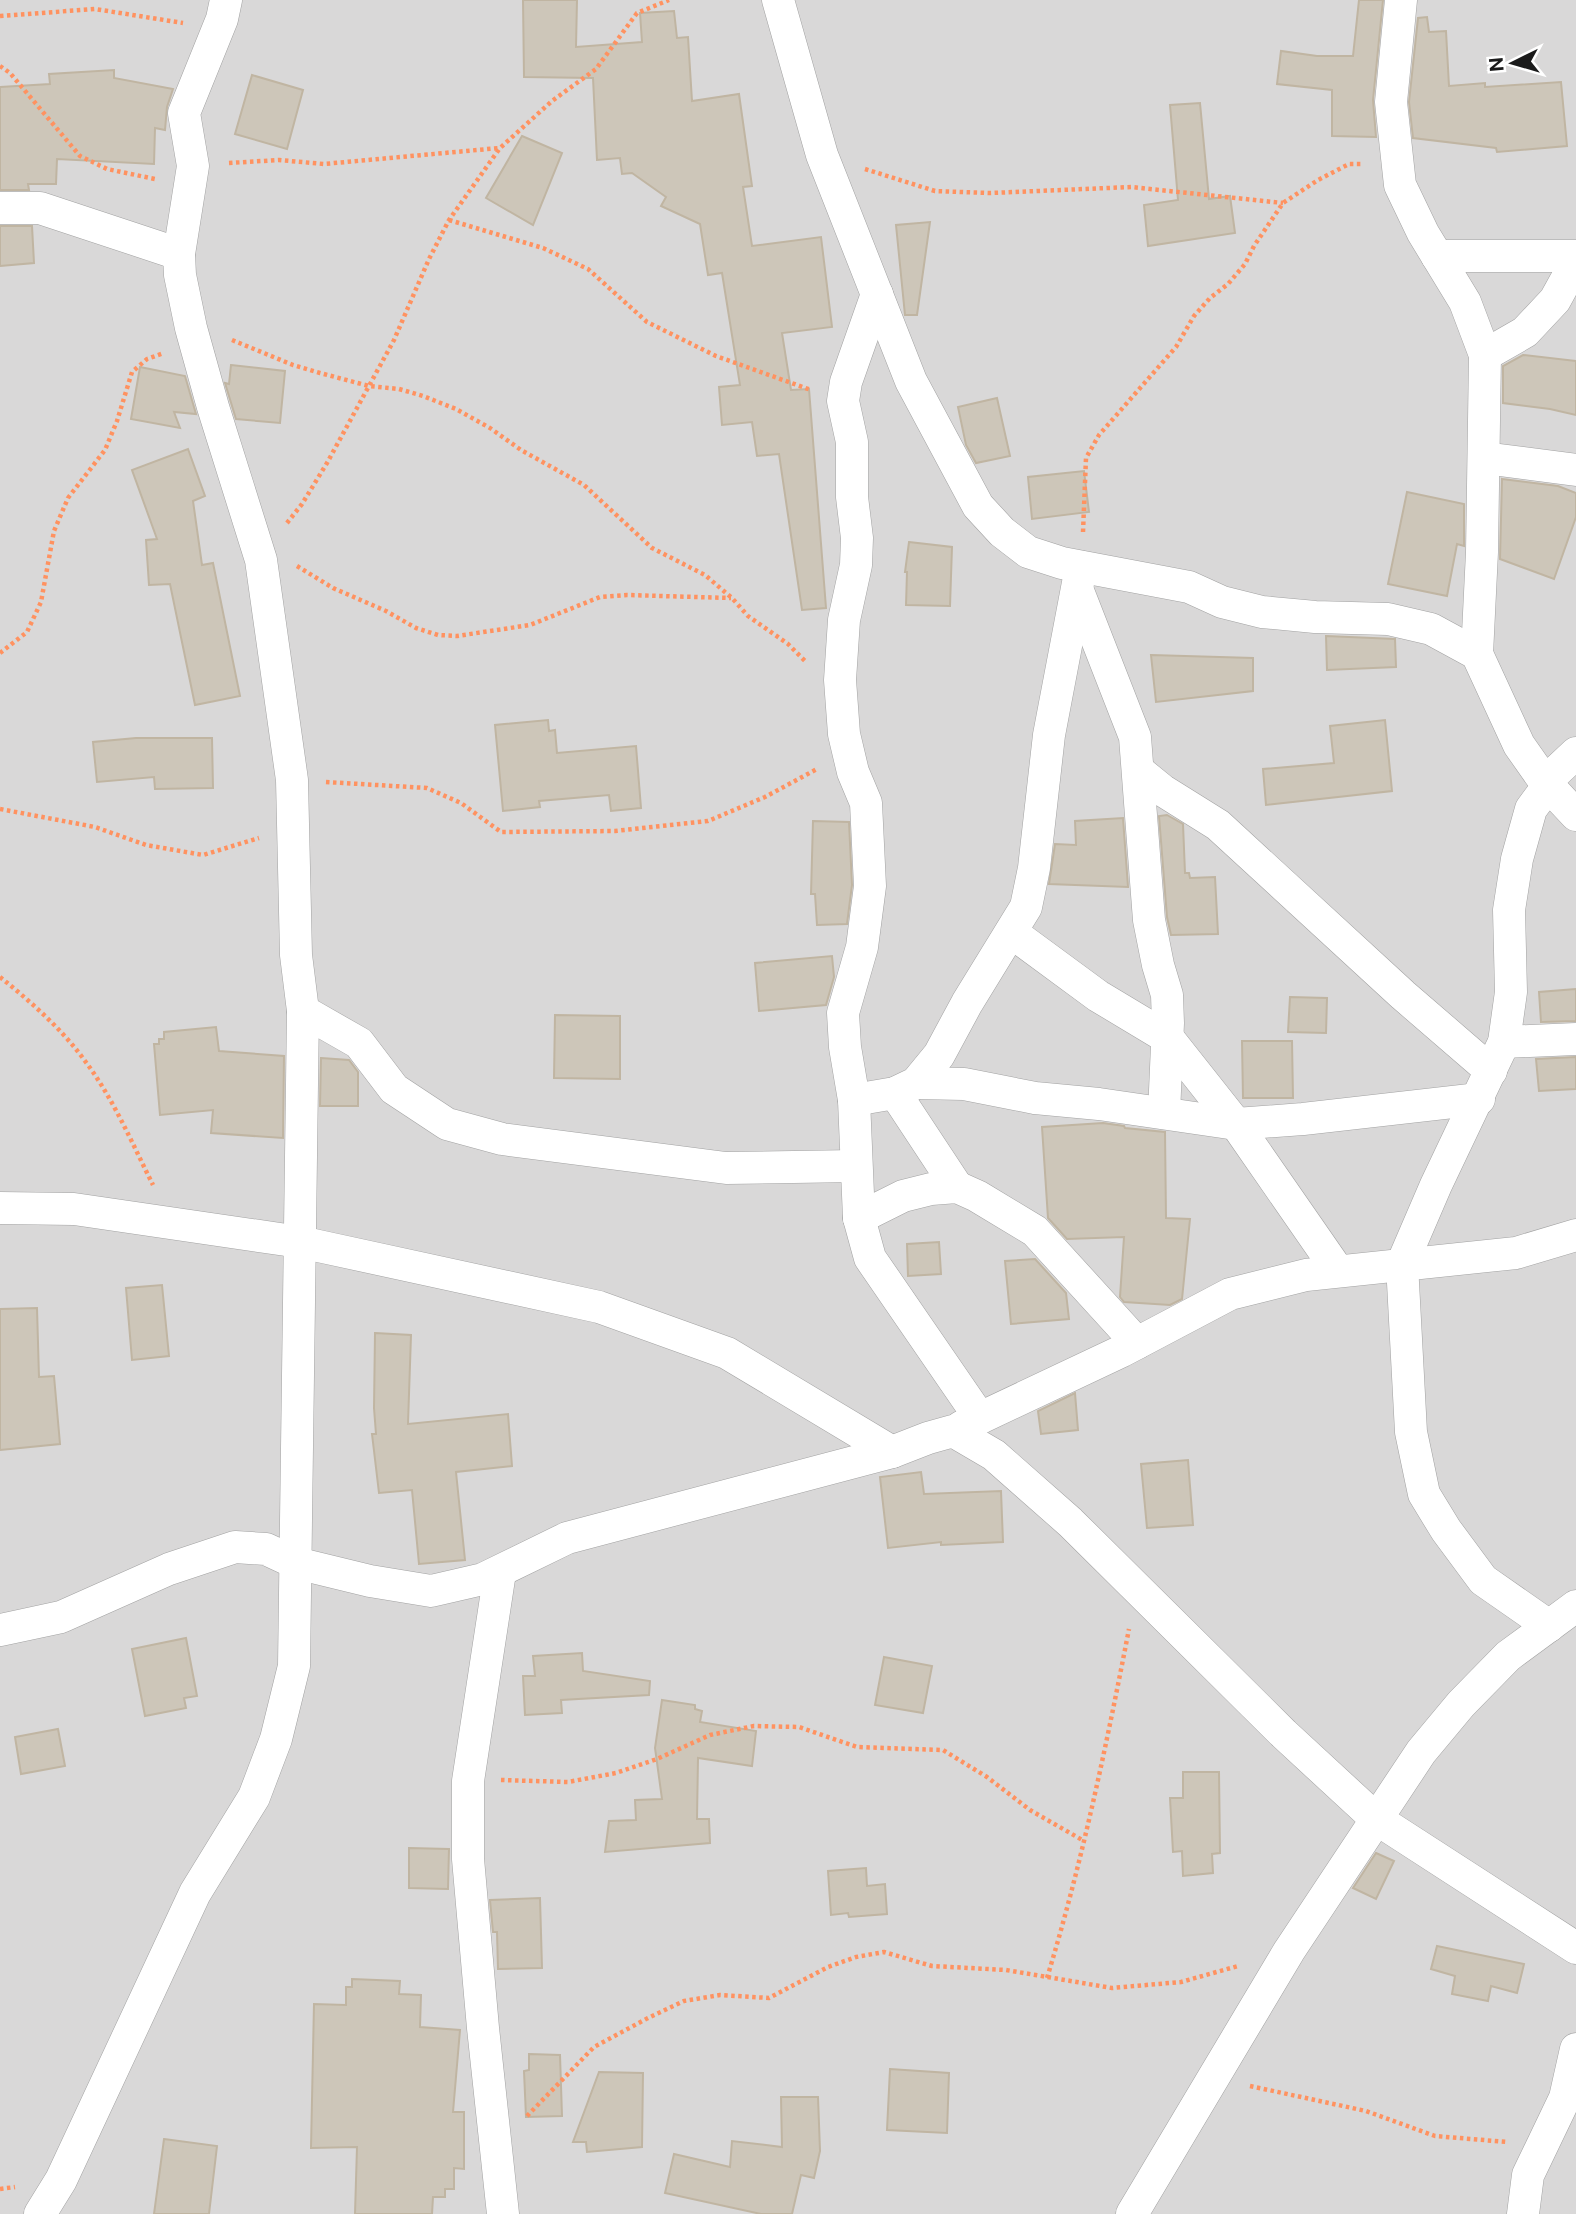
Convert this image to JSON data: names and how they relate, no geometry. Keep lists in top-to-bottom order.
{
  "north": "left"
}
